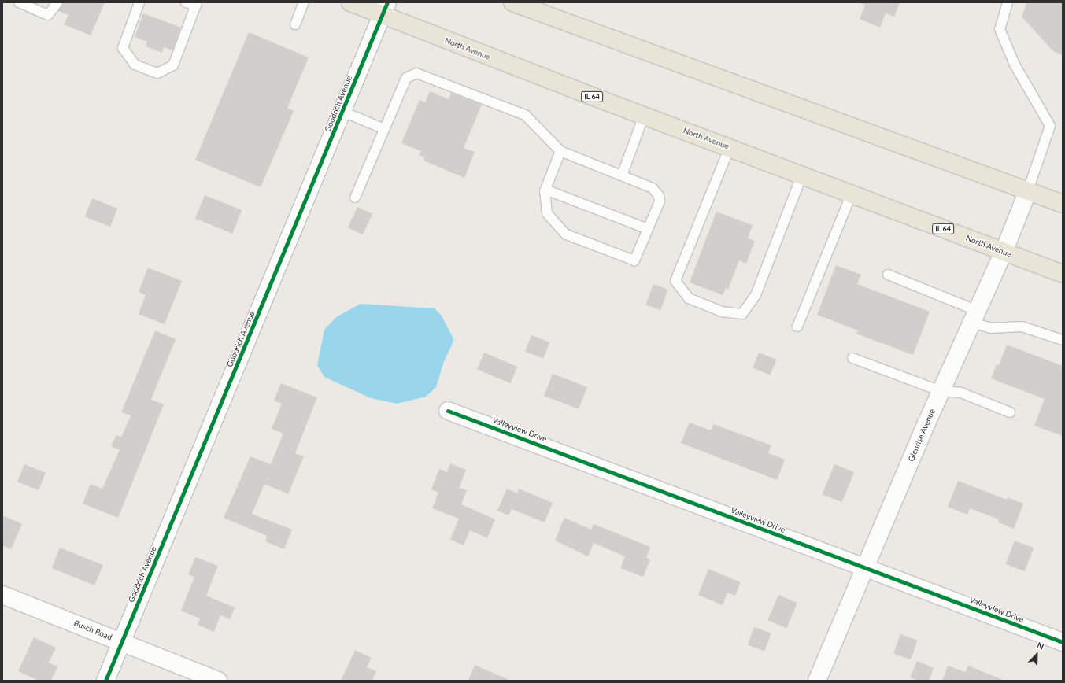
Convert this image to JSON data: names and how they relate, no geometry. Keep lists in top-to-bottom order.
{
  "streets": {
    "main road": ["North Avenue", "IL 64"],
    "street": [
      "Goodrich Avenue",
      "Valleyview Drive",
      "Glenrise Avenue",
      "Busch Road"
    ]
  },
  "crossings": [
    ["North Avenue", "Goodrich Avenue"],
    ["North Avenue", "Glenrise Avenue"],
    ["Goodrich Avenue", "Busch Road"],
    ["Valleyview Drive", "Glenrise Avenue"]
  ],
  "north": "top right"
}
